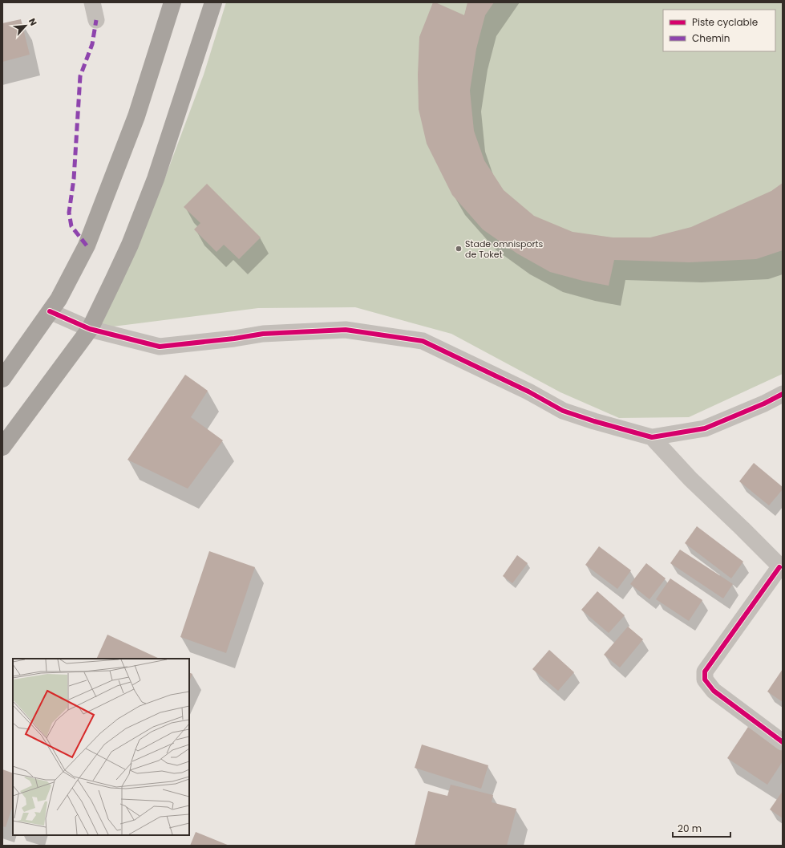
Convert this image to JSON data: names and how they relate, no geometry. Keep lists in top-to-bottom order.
{
  "places": ["Stade omnisports de Toket"],
  "legend": ["Piste cyclable", "Chemin"],
  "scale_bar": "20 m",
  "north": "top right"
}
